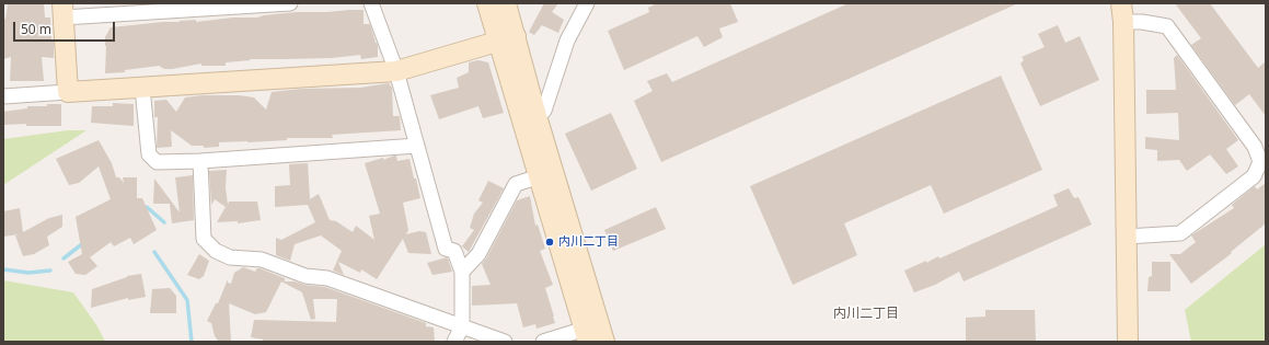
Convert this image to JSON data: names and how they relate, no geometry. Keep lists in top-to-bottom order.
{
  "districts": ["内川二丁目"],
  "places": ["内川二丁目"],
  "scale_bar": "50 m"
}
